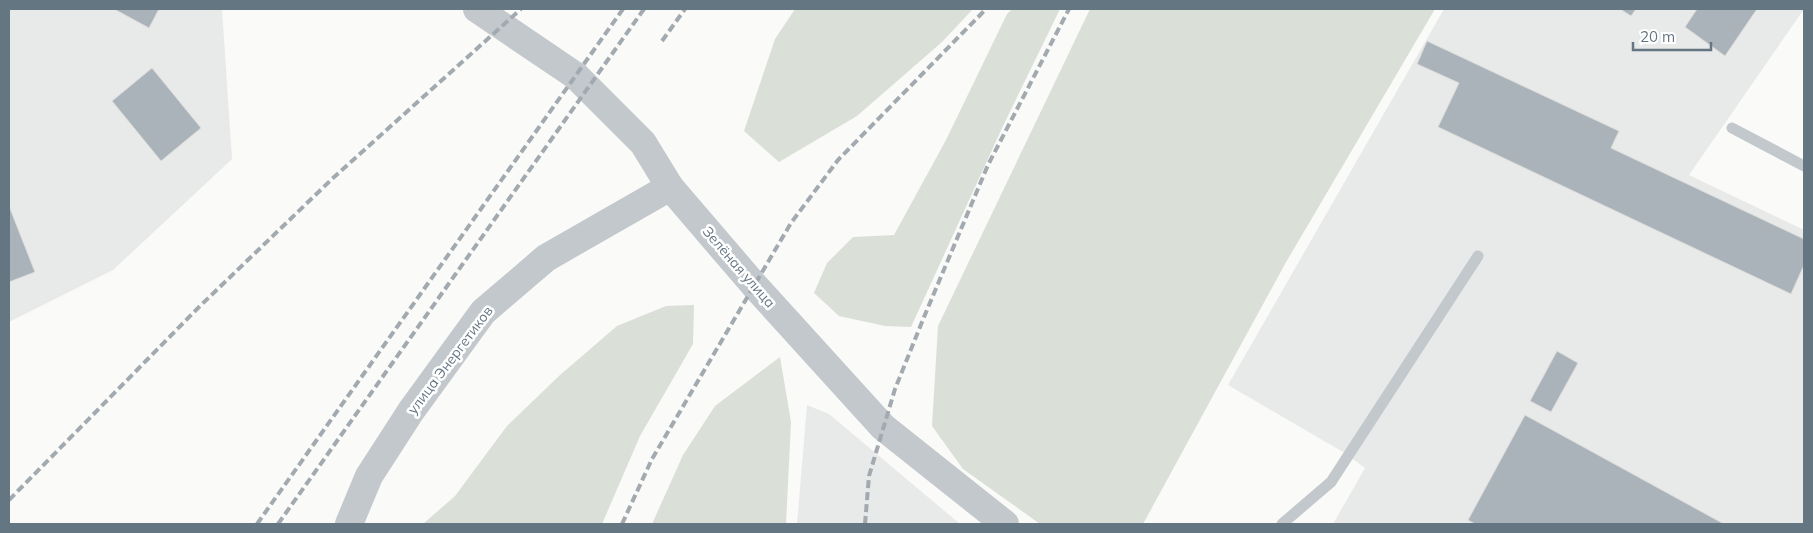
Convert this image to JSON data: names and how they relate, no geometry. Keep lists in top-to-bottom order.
{
  "streets": {
    "street": ["Зелёная улица", "улица Энергетиков"]
  },
  "crossings": [
    ["Зелёная улица", "улица Энергетиков"]
  ],
  "scale_bar": "20 m"
}
